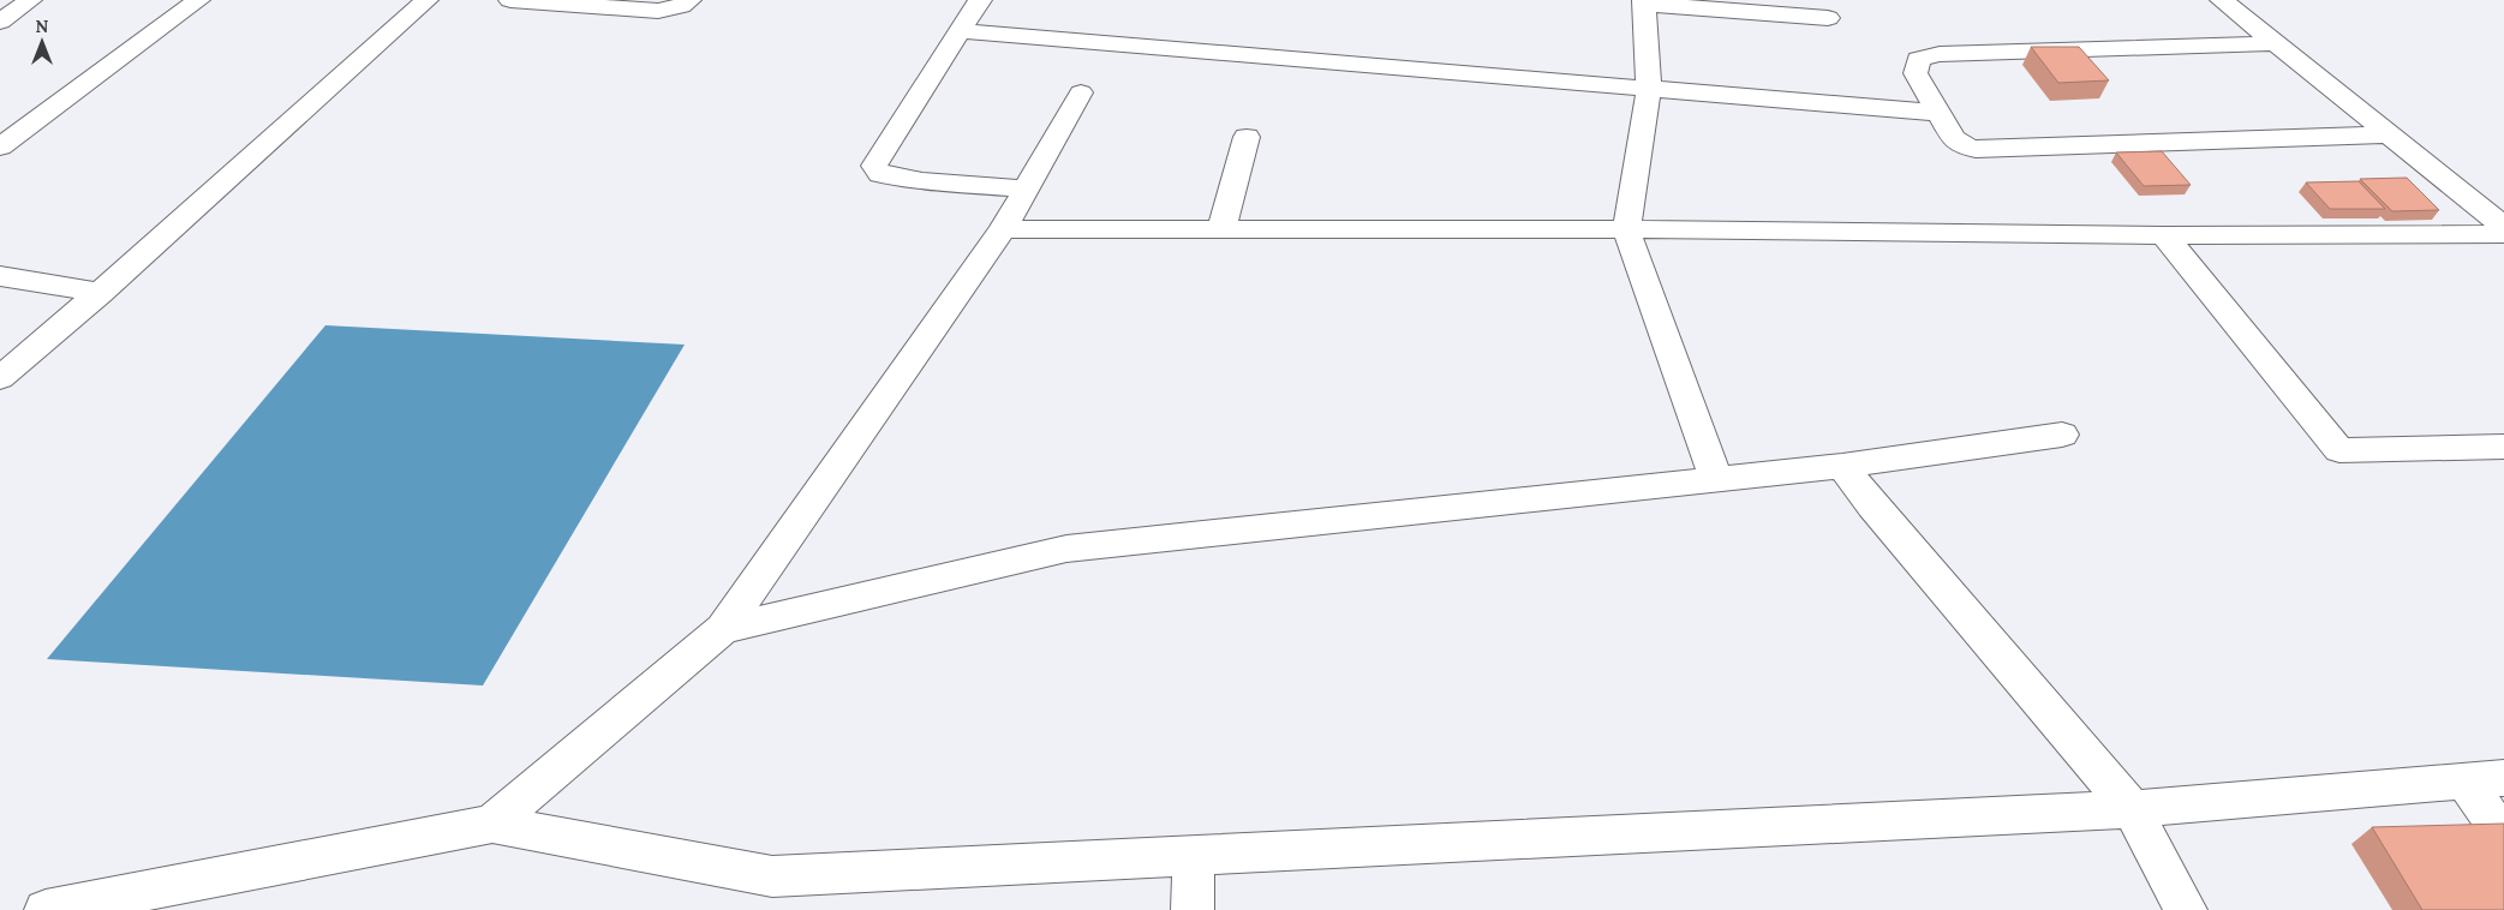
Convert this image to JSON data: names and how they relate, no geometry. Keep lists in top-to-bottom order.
{
  "north": "top"
}
